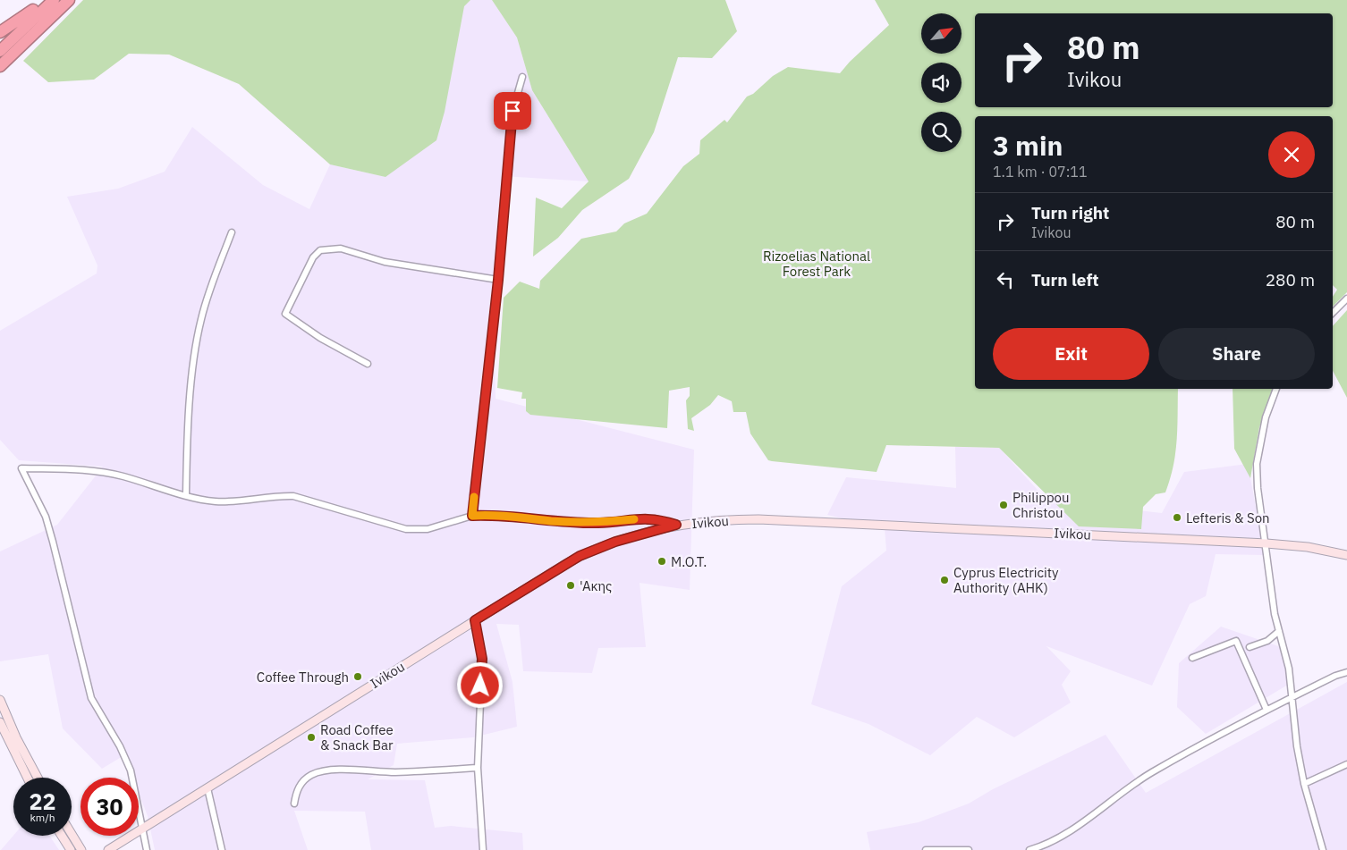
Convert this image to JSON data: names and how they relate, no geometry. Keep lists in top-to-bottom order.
{
  "streets": {
    "street": ["Ivikou"]
  },
  "parks": ["Rizoelias National Forest Park"],
  "places": [
    "Philippou Christou",
    "Lefteris & Son",
    "M.O.T.",
    "Cyprus Electricity Authority (AHK)",
    "'Ακης",
    "Coffee Through",
    "Road Coffee & Snack Bar"
  ],
  "north": "top right",
  "page": {
    "turn": ["80 m", "Ivikou"],
    "heading": ["3 min", "1.1 km · 07:11"],
    "list": [
      {
        "name": "Turn right",
        "note": "Ivikou",
        "value": "80 m"
      },
      {
        "name": "Turn left",
        "value": "280 m"
      }
    ],
    "buttons": ["Exit", "Share"],
    "speed": "22 km/h",
    "limit": "30"
  }
}
